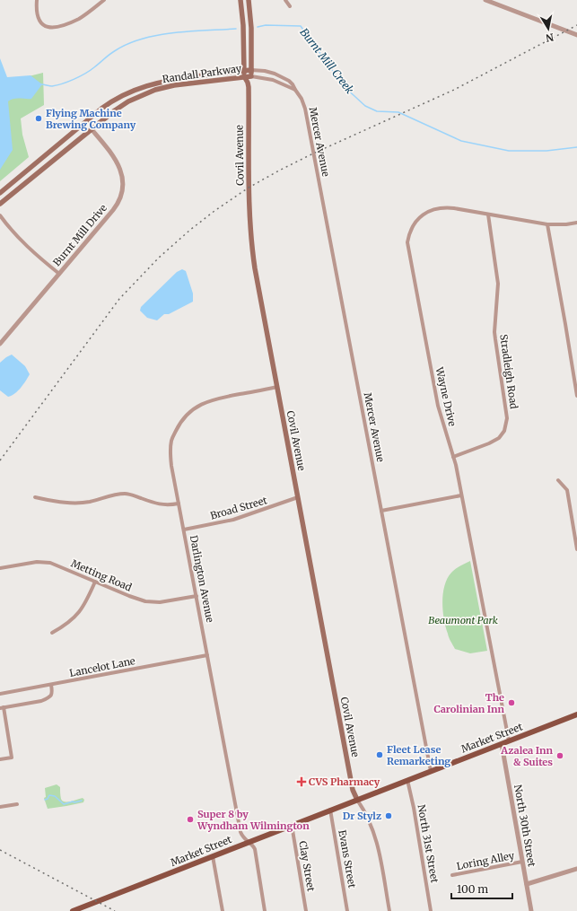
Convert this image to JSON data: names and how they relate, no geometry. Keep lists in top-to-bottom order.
{
  "streets": {
    "main road": ["Randall Parkway", "Covil Avenue", "Market Street"],
    "street": [
      "Mercer Avenue",
      "Burnt Mill Drive",
      "Stradleigh Road",
      "Wayne Drive",
      "Broad Street",
      "Metting Road",
      "Darlington Avenue",
      "Lancelot Lane",
      "North 30th Street",
      "North 31st Street",
      "Evans Street",
      "Loring Alley",
      "Clay Street"
    ]
  },
  "crossings": [
    ["Randall Parkway", "Mercer Avenue"],
    ["Randall Parkway", "Covil Avenue"],
    ["Randall Parkway", "Burnt Mill Drive"],
    ["Mercer Avenue", "Market Street"],
    ["Covil Avenue", "Broad Street"],
    ["Covil Avenue", "Darlington Avenue"],
    ["Covil Avenue", "Market Street"],
    ["Stradleigh Road", "Wayne Drive"],
    ["Wayne Drive", "Market Street"],
    ["Broad Street", "Darlington Avenue"],
    ["Metting Road", "Darlington Avenue"],
    ["Darlington Avenue", "Lancelot Lane"],
    ["Darlington Avenue", "Market Street"],
    ["Market Street", "North 30th Street"],
    ["Market Street", "North 31st Street"],
    ["Market Street", "Evans Street"],
    ["Market Street", "Clay Street"],
    ["North 30th Street", "Loring Alley"]
  ],
  "water": ["Burnt Mill Creek"],
  "parks": ["Beaumont Park"],
  "places": {
    "other": [
      "Flying Machine Brewing Company",
      "The Carolinian Inn",
      "Fleet Lease Remarketing",
      "Azalea Inn & Suites",
      "Dr Stylz",
      "Super 8 by Wyndham Wilmington"
    ],
    "health": ["CVS Pharmacy"]
  },
  "scale_bar": "100 m",
  "north": "bottom"
}
